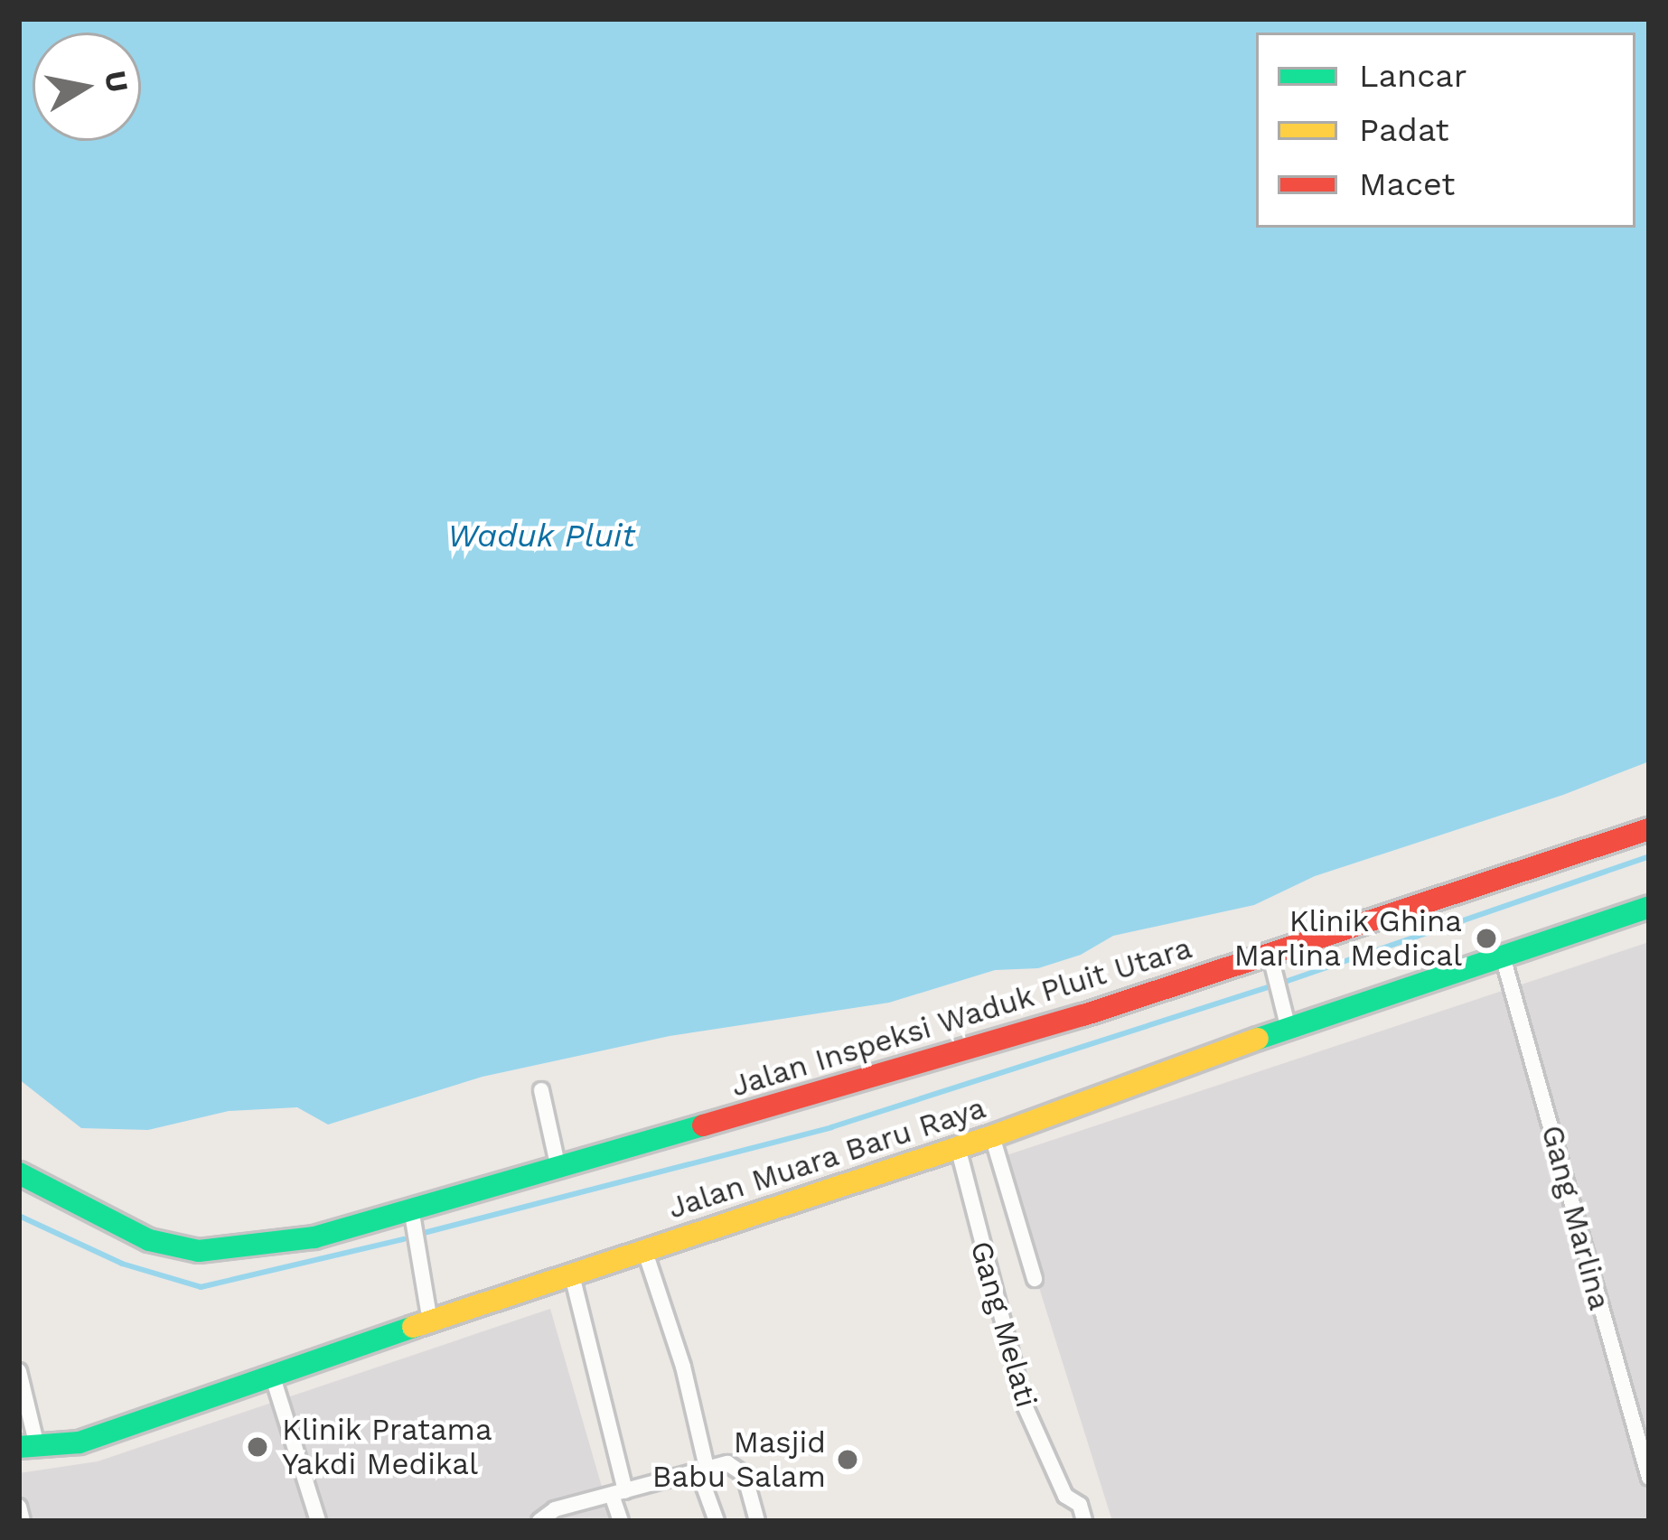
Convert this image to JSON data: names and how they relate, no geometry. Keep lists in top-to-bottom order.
{
  "streets": {
    "street": [
      "Jalan Inspeksi Waduk Pluit Utara",
      "Jalan Muara Baru Raya",
      "Gang Marlina",
      "Gang Melati"
    ]
  },
  "crossings": [
    ["Jalan Muara Baru Raya", "Gang Marlina"],
    ["Jalan Muara Baru Raya", "Gang Melati"]
  ],
  "water": ["Waduk Pluit"],
  "places": ["Klinik Ghina Marlina Medical", "Klinik Pratama Yakdi Medikal", "Masjid Babu Salam"],
  "legend": ["Lancar", "Padat", "Macet"],
  "north": "right"
}
